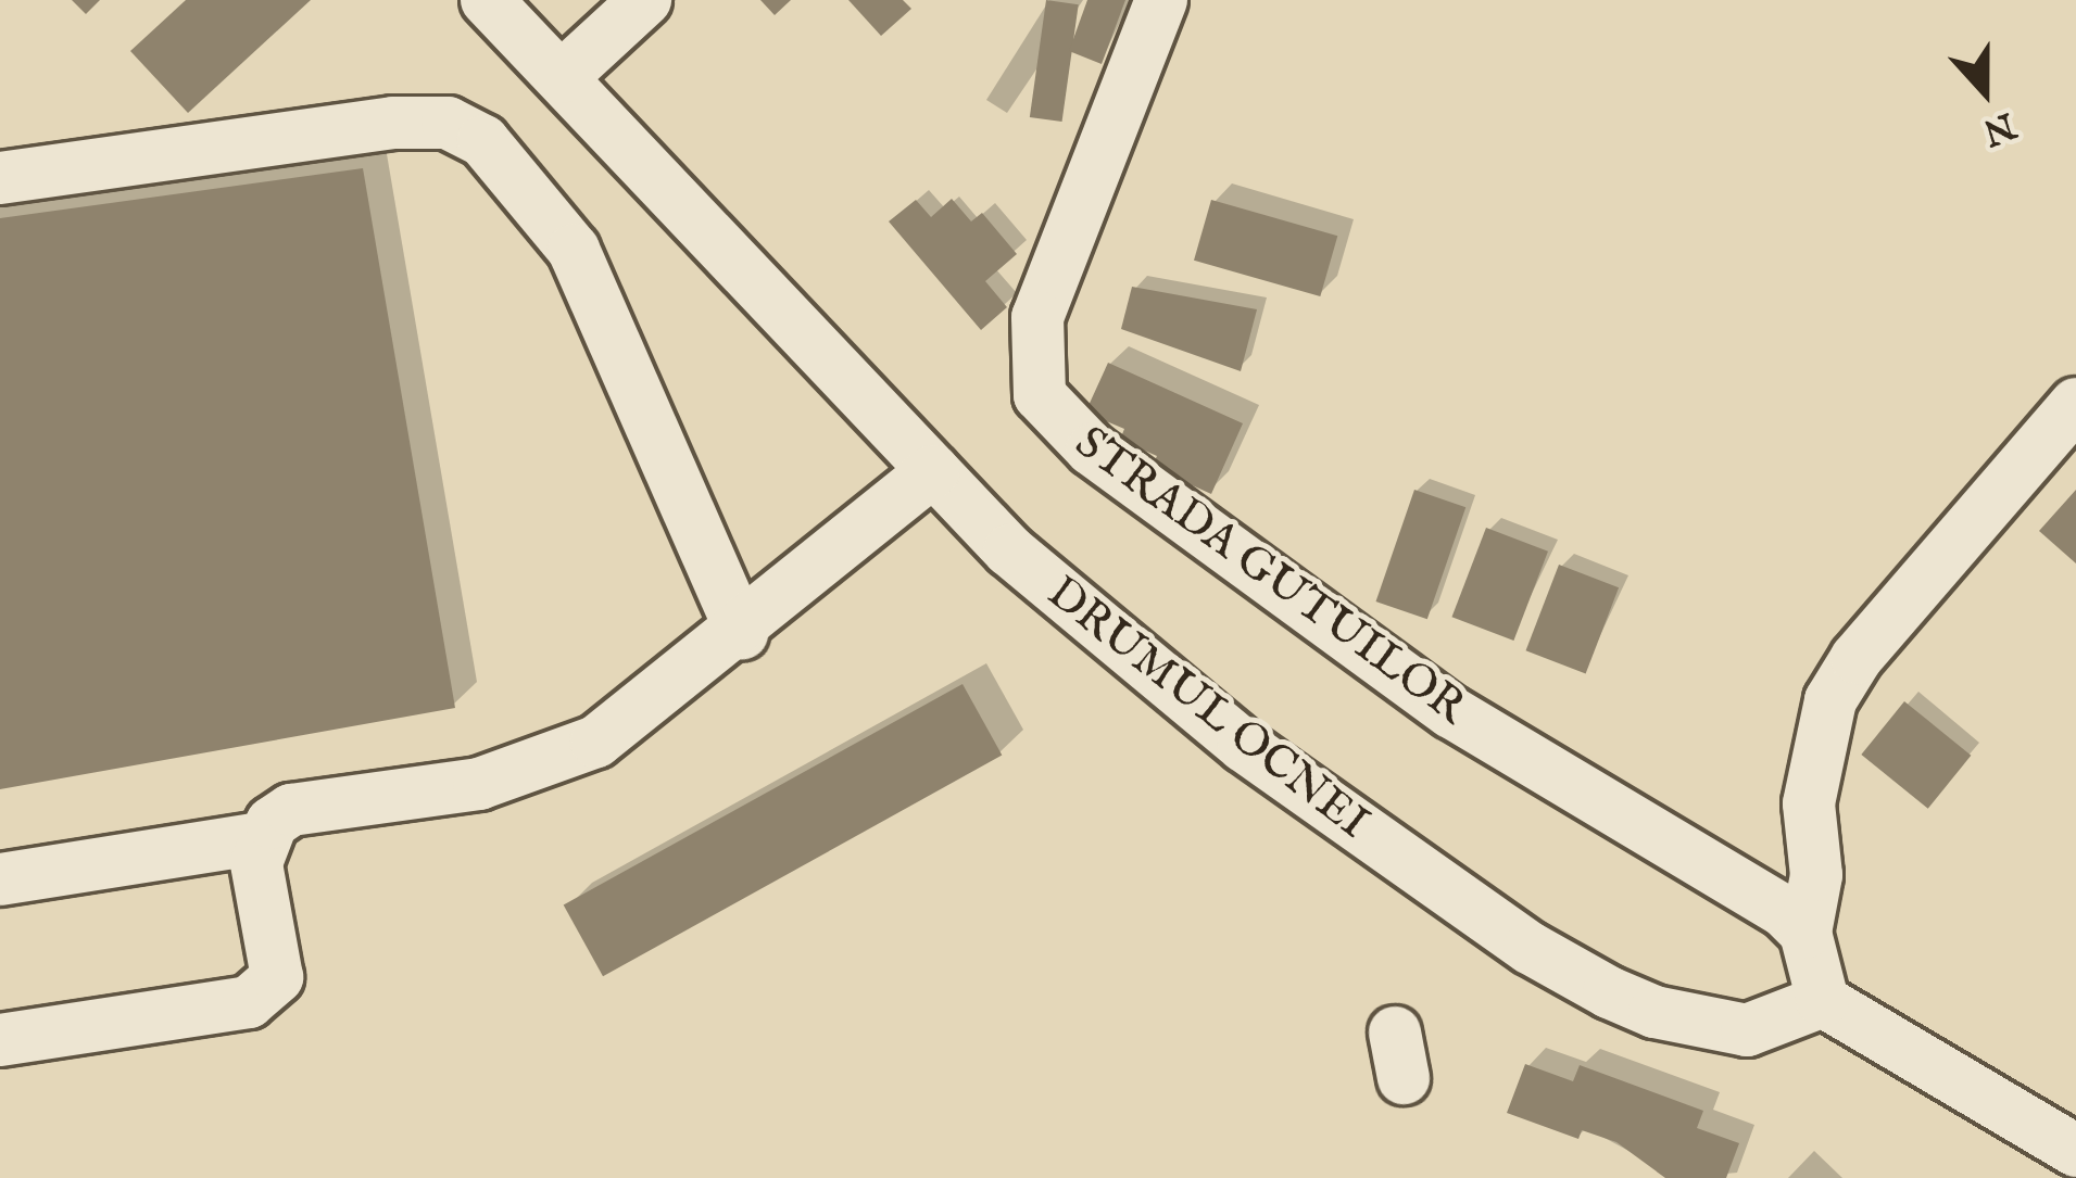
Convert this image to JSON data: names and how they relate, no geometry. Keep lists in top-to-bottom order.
{
  "streets": {
    "street": ["STRADA GUTUILOR", "DRUMUL OCNEI"]
  },
  "north": "bottom"
}
